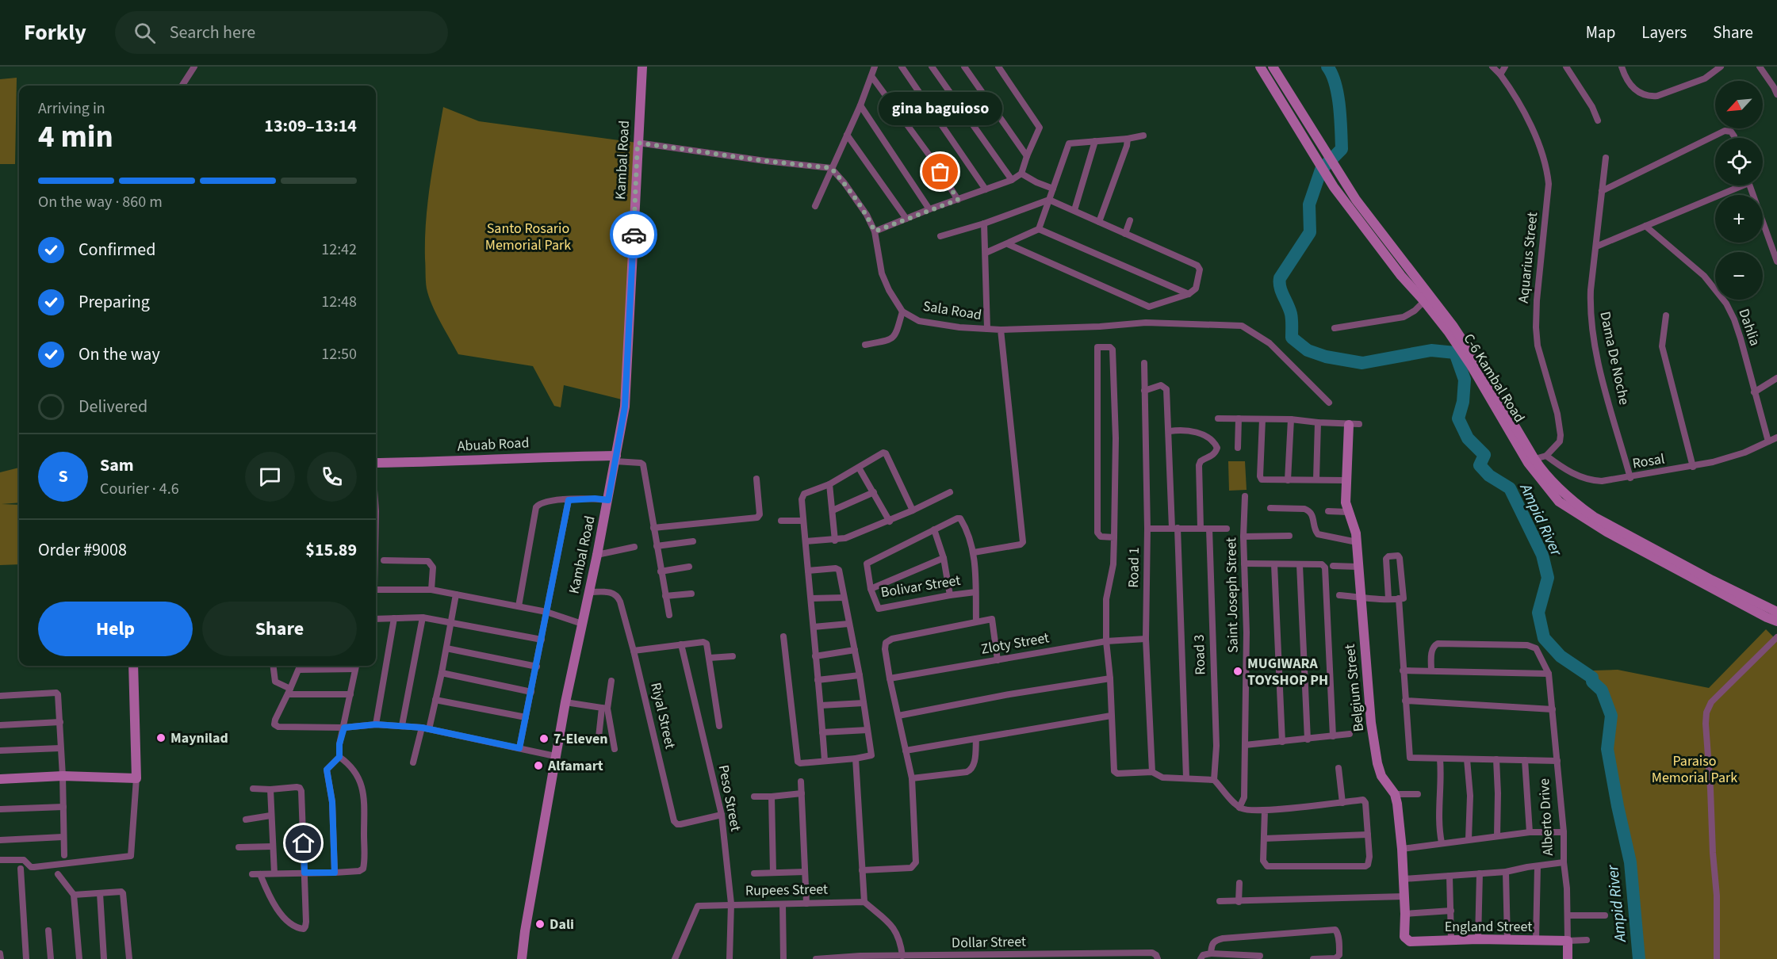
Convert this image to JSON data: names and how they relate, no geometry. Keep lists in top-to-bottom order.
{
  "streets": {
    "main road": [
      "Kambal Road",
      "C-6 Kambal Road",
      "Abuab Road",
      "Belgium Street",
      "Alberto Drive",
      "England Street"
    ],
    "street": [
      "Aquarius Street",
      "Sala Road",
      "Dahlia",
      "Dama De Noche",
      "Rosal",
      "Road 1",
      "Bolivar Street",
      "Saint Joseph Street",
      "Zloty Street",
      "Road 3",
      "Riyal Street",
      "Peso Street",
      "Rupees Street",
      "Dollar Street"
    ]
  },
  "crossings": [
    ["Kambal Road", "Abuab Road"],
    ["Kambal Road", "Riyal Street"],
    ["Aquarius Street", "Rosal"],
    ["Dahlia", "Rosal"],
    ["Dama De Noche", "Rosal"],
    ["Road 1", "Zloty Street"],
    ["Belgium Street", "England Street"],
    ["Riyal Street", "Peso Street"],
    ["Peso Street", "Rupees Street"],
    ["Alberto Drive", "England Street"]
  ],
  "water": ["Ampid River"],
  "parks": ["Santo Rosario Memorial Park", "Paraiso Memorial Park"],
  "places": [
    "gina baguioso",
    "MUGIWARA TOYSHOP PH",
    "Maynilad",
    "7-Eleven",
    "Alfamart",
    "Dali"
  ],
  "north": "bottom left",
  "page": {
    "header": "Forkly",
    "search": "Search here",
    "nav": ["Map", "Layers", "Share"],
    "map_buttons": ["+", "−"],
    "heading": ["4 min", "Arriving in", "13:09–13:14"],
    "panel": [
      "Sam",
      "Courier · 4.6",
      "Order #9008",
      "$15.89"
    ],
    "bubble": "gina baguioso",
    "bar": "On the way · 860 m",
    "list": [
      ["Confirmed", "12:42"],
      ["Preparing", "12:48"],
      ["On the way", "12:50"],
      "Delivered"
    ],
    "round": "S",
    "buttons": ["Help", "Share"]
  }
}
